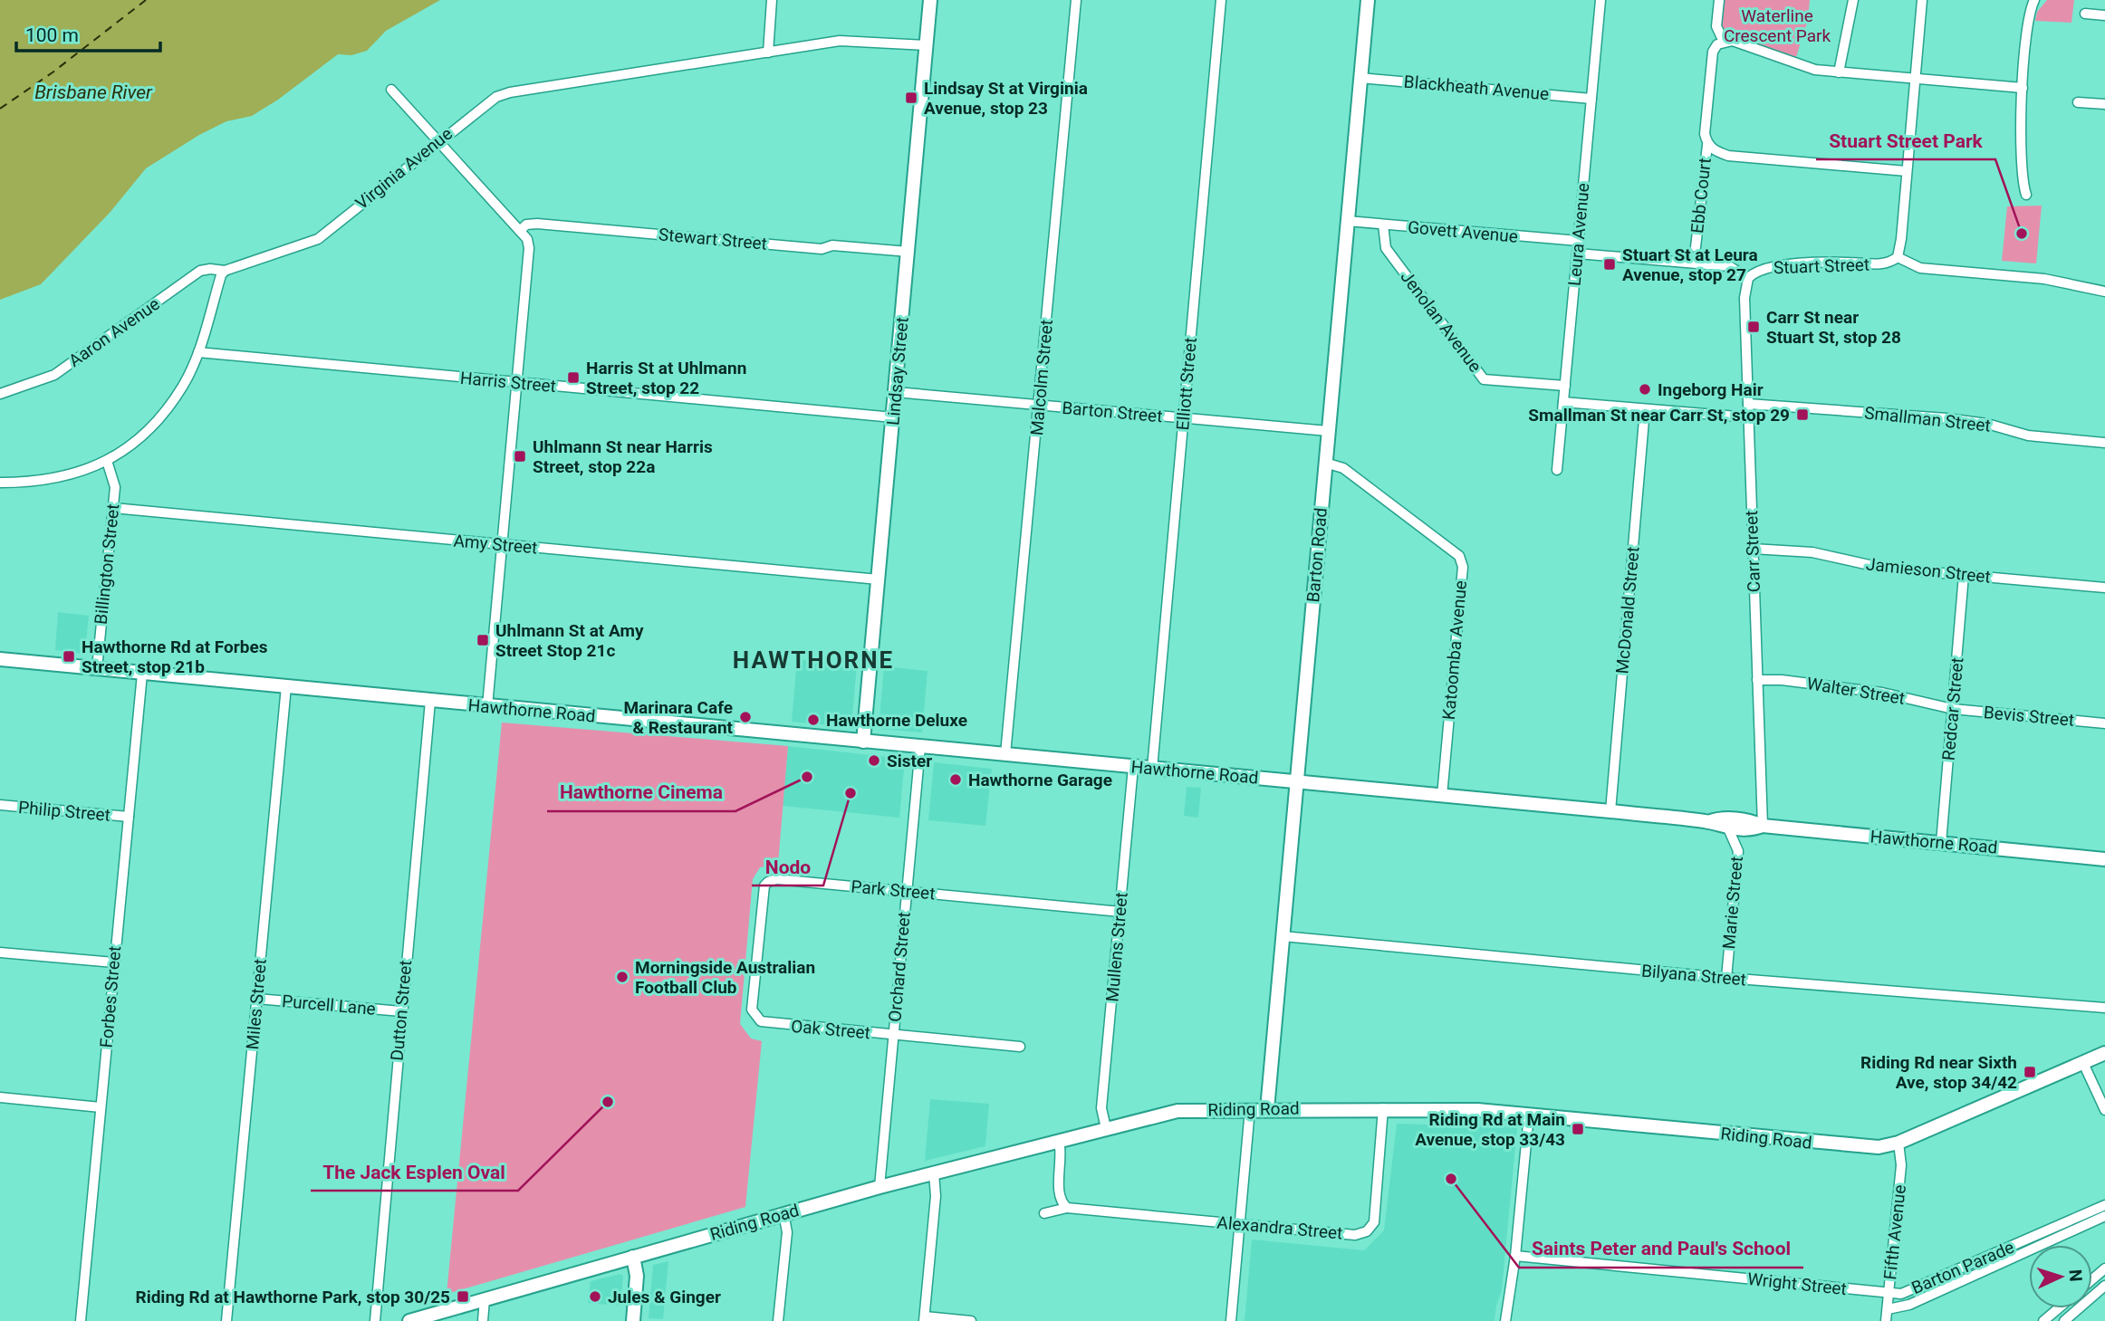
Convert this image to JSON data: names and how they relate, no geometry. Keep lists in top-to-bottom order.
{
  "streets": {
    "street": [
      "Blackheath Avenue",
      "Virginia Avenue",
      "Ebb Court",
      "Govett Avenue",
      "Leura Avenue",
      "Stewart Street",
      "Stuart Street",
      "Jenolan Avenue",
      "Aaron Avenue",
      "Lindsay Street",
      "Malcolm Street",
      "Harris Street",
      "Elliott Street",
      "Barton Street",
      "Smallman Street",
      "Amy Street",
      "Carr Street",
      "Barton Road",
      "Billington Street",
      "Jamieson Street",
      "McDonald Street",
      "Katoomba Avenue",
      "Walter Street",
      "Redcar Street",
      "Hawthorne Road",
      "Bevis Street",
      "Philip Street",
      "Park Street",
      "Marie Street",
      "Mullens Street",
      "Orchard Street",
      "Bilyana Street",
      "Forbes Street",
      "Miles Street",
      "Purcell Lane",
      "Dutton Street",
      "Oak Street",
      "Riding Road",
      "Alexandra Street",
      "Fifth Avenue",
      "Barton Parade",
      "Wright Street"
    ]
  },
  "crossings": [
    ["Blackheath Avenue", "Leura Avenue"],
    ["Blackheath Avenue", "Barton Road"],
    ["Virginia Avenue", "Aaron Avenue"],
    ["Virginia Avenue", "Lindsay Street"],
    ["Govett Avenue", "Leura Avenue"],
    ["Govett Avenue", "Jenolan Avenue"],
    ["Govett Avenue", "Barton Road"],
    ["Leura Avenue", "Stuart Street"],
    ["Leura Avenue", "Jenolan Avenue"],
    ["Stewart Street", "Lindsay Street"],
    ["Stuart Street", "Carr Street"],
    ["Lindsay Street", "Harris Street"],
    ["Lindsay Street", "Barton Street"],
    ["Lindsay Street", "Amy Street"],
    ["Lindsay Street", "Hawthorne Road"],
    ["Malcolm Street", "Barton Street"],
    ["Malcolm Street", "Hawthorne Road"],
    ["Elliott Street", "Barton Street"],
    ["Elliott Street", "Hawthorne Road"],
    ["Barton Street", "Barton Road"],
    ["Smallman Street", "Carr Street"],
    ["Amy Street", "Billington Street"],
    ["Carr Street", "Jamieson Street"],
    ["Carr Street", "Walter Street"],
    ["Carr Street", "Hawthorne Road"],
    ["Barton Road", "Katoomba Avenue"],
    ["Barton Road", "Hawthorne Road"],
    ["Barton Road", "Bilyana Street"],
    ["Barton Road", "Riding Road"],
    ["Billington Street", "Hawthorne Road"],
    ["Jamieson Street", "Redcar Street"],
    ["McDonald Street", "Hawthorne Road"],
    ["Katoomba Avenue", "Hawthorne Road"],
    ["Walter Street", "Redcar Street"],
    ["Walter Street", "Bevis Street"],
    ["Redcar Street", "Hawthorne Road"],
    ["Redcar Street", "Bevis Street"],
    ["Hawthorne Road", "Marie Street"],
    ["Hawthorne Road", "Mullens Street"],
    ["Hawthorne Road", "Orchard Street"],
    ["Hawthorne Road", "Forbes Street"],
    ["Hawthorne Road", "Miles Street"],
    ["Hawthorne Road", "Dutton Street"],
    ["Philip Street", "Forbes Street"],
    ["Park Street", "Mullens Street"],
    ["Park Street", "Orchard Street"],
    ["Park Street", "Oak Street"],
    ["Marie Street", "Bilyana Street"],
    ["Mullens Street", "Riding Road"],
    ["Orchard Street", "Oak Street"],
    ["Orchard Street", "Riding Road"],
    ["Miles Street", "Purcell Lane"],
    ["Purcell Lane", "Dutton Street"],
    ["Riding Road", "Alexandra Street"],
    ["Riding Road", "Fifth Avenue"],
    ["Fifth Avenue", "Barton Parade"],
    ["Fifth Avenue", "Wright Street"],
    ["Barton Parade", "Wright Street"]
  ],
  "districts": ["HAWTHORNE"],
  "water": ["Brisbane River"],
  "parks": ["Waterline Crescent Park"],
  "places": {
    "transit": [
      "Lindsay St at Virginia Avenue, stop 23",
      "Stuart St at Leura Avenue, stop 27",
      "Carr St near Stuart St, stop 28",
      "Harris St at Uhlmann Street, stop 22",
      "Smallman St near Carr St, stop 29",
      "Uhlmann St near Harris Street, stop 22a",
      "Uhlmann St at Amy Street Stop 21c",
      "Hawthorne Rd at Forbes Street, stop 21b",
      "Riding Rd near Sixth Ave, stop 34/42",
      "Riding Rd at Main Avenue, stop 33/43",
      "Riding Rd at Hawthorne Park, stop 30/25"
    ],
    "other": [
      "Stuart Street Park",
      "Ingeborg Hair",
      "Marinara Cafe & Restaurant",
      "Hawthorne Deluxe",
      "Sister",
      "Hawthorne Cinema",
      "Hawthorne Garage",
      "Nodo",
      "Morningside Australian Football Club",
      "The Jack Esplen Oval",
      "Saints Peter and Paul's School",
      "Jules & Ginger"
    ]
  },
  "scale_bar": "100 m",
  "north": "right"
}
